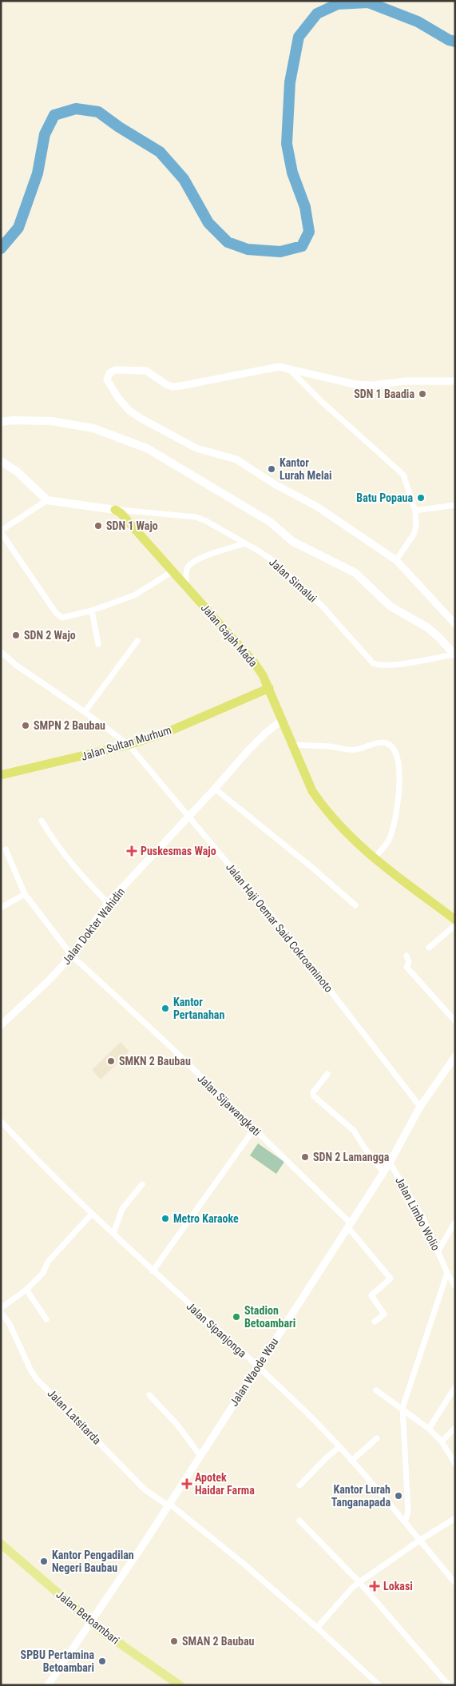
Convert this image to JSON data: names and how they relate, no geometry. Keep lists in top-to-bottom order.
{
  "streets": {
    "highway": ["Jalan Gajah Mada", "Jalan Sultan Murhum"],
    "main road": ["Jalan Betoambari"],
    "street": [
      "Jalan Simalui",
      "Jalan Dokter Wahidin",
      "Jalan Haji Oemar Said Cokroaminoto",
      "Jalan Sijawangkati",
      "Jalan Limbo Wolio",
      "Jalan Sipanjonga",
      "Jalan Waode Wau",
      "Jalan Latsitarda"
    ]
  },
  "crossings": [
    ["Jalan Simalui", "Jalan Gajah Mada"],
    ["Jalan Gajah Mada", "Jalan Sultan Murhum"],
    ["Jalan Gajah Mada", "Jalan Dokter Wahidin"],
    ["Jalan Sultan Murhum", "Jalan Haji Oemar Said Cokroaminoto"],
    ["Jalan Dokter Wahidin", "Jalan Haji Oemar Said Cokroaminoto"],
    ["Jalan Dokter Wahidin", "Jalan Sijawangkati"],
    ["Jalan Haji Oemar Said Cokroaminoto", "Jalan Waode Wau"],
    ["Jalan Sijawangkati", "Jalan Waode Wau"],
    ["Jalan Limbo Wolio", "Jalan Waode Wau"],
    ["Jalan Sipanjonga", "Jalan Waode Wau"],
    ["Jalan Waode Wau", "Jalan Latsitarda"],
    ["Jalan Waode Wau", "Jalan Betoambari"]
  ],
  "places": {
    "other": [
      "SDN 1 Baadia",
      "Kantor Lurah Melai",
      "Batu Popaua",
      "SDN 1 Wajo",
      "SDN 2 Wajo",
      "SMPN 2 Baubau",
      "Kantor Pertanahan",
      "SMKN 2 Baubau",
      "SDN 2 Lamangga",
      "Metro Karaoke",
      "Stadion Betoambari",
      "Kantor Lurah Tanganapada",
      "Kantor Pengadilan Negeri Baubau",
      "SMAN 2 Baubau",
      "SPBU Pertamina Betoambari"
    ],
    "health": ["Puskesmas Wajo", "Apotek Haidar Farma", "Lokasi"]
  }
}
